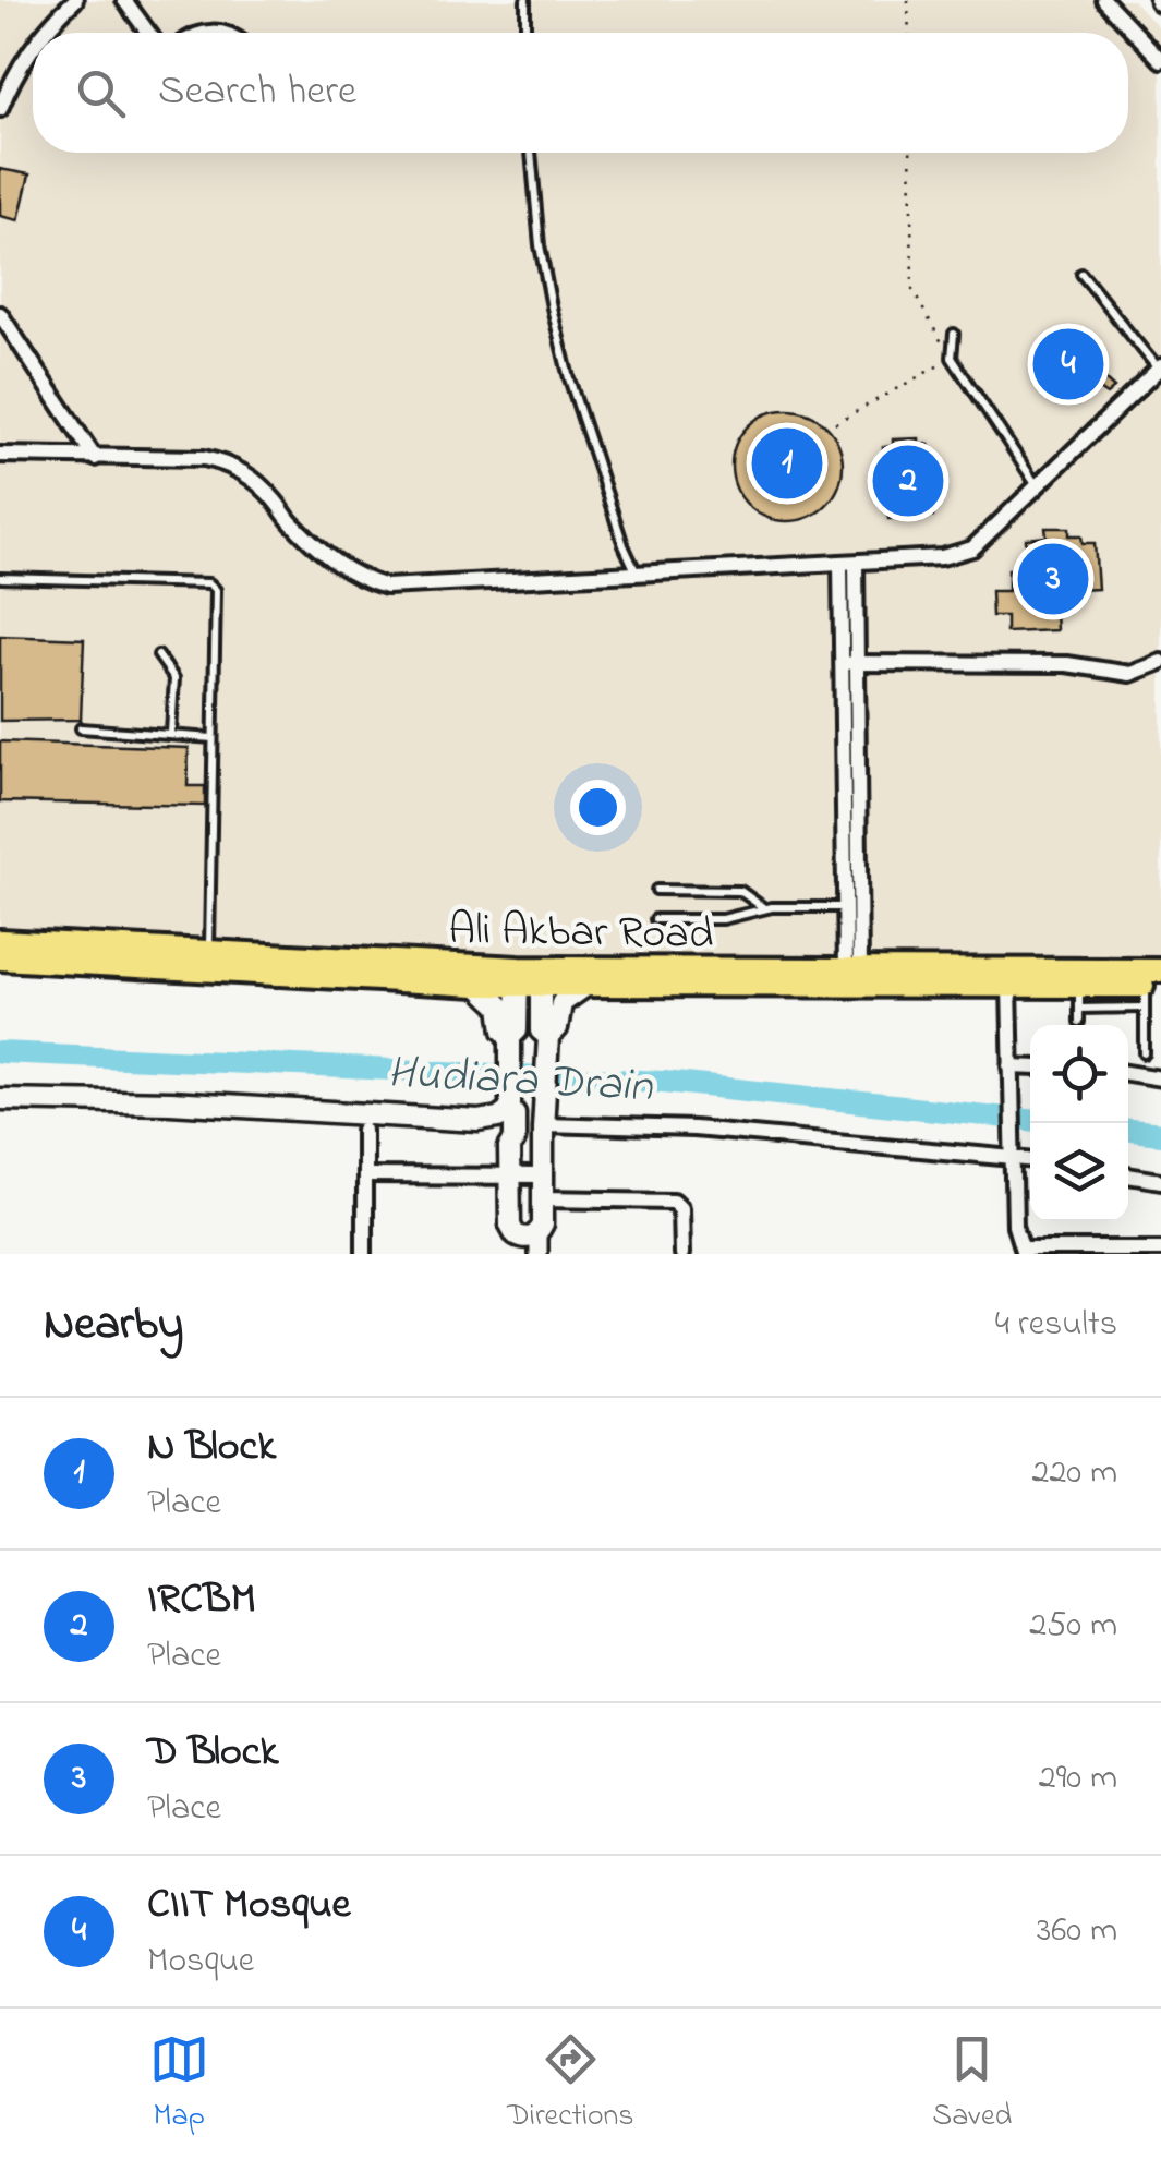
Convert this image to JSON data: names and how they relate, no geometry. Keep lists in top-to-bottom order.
{
  "streets": {
    "main road": ["Ali Akbar Road"]
  },
  "water": ["Hudiara Drain"],
  "page": {
    "search": "Search here",
    "pins": [
      "4",
      "1",
      "2",
      "3"
    ],
    "heading": ["Nearby", "4 results"],
    "list": [
      {
        "mark": "1",
        "name": "N Block",
        "note": "Place",
        "value": "220 m"
      },
      {
        "mark": "2",
        "name": "IRCBM",
        "note": "Place",
        "value": "250 m"
      },
      {
        "mark": "3",
        "name": "D Block",
        "note": "Place",
        "value": "290 m"
      },
      {
        "mark": "4",
        "name": "CIIT Mosque",
        "note": "Mosque",
        "value": "360 m"
      }
    ],
    "nav": ["Map", "Directions", "Saved"]
  }
}
